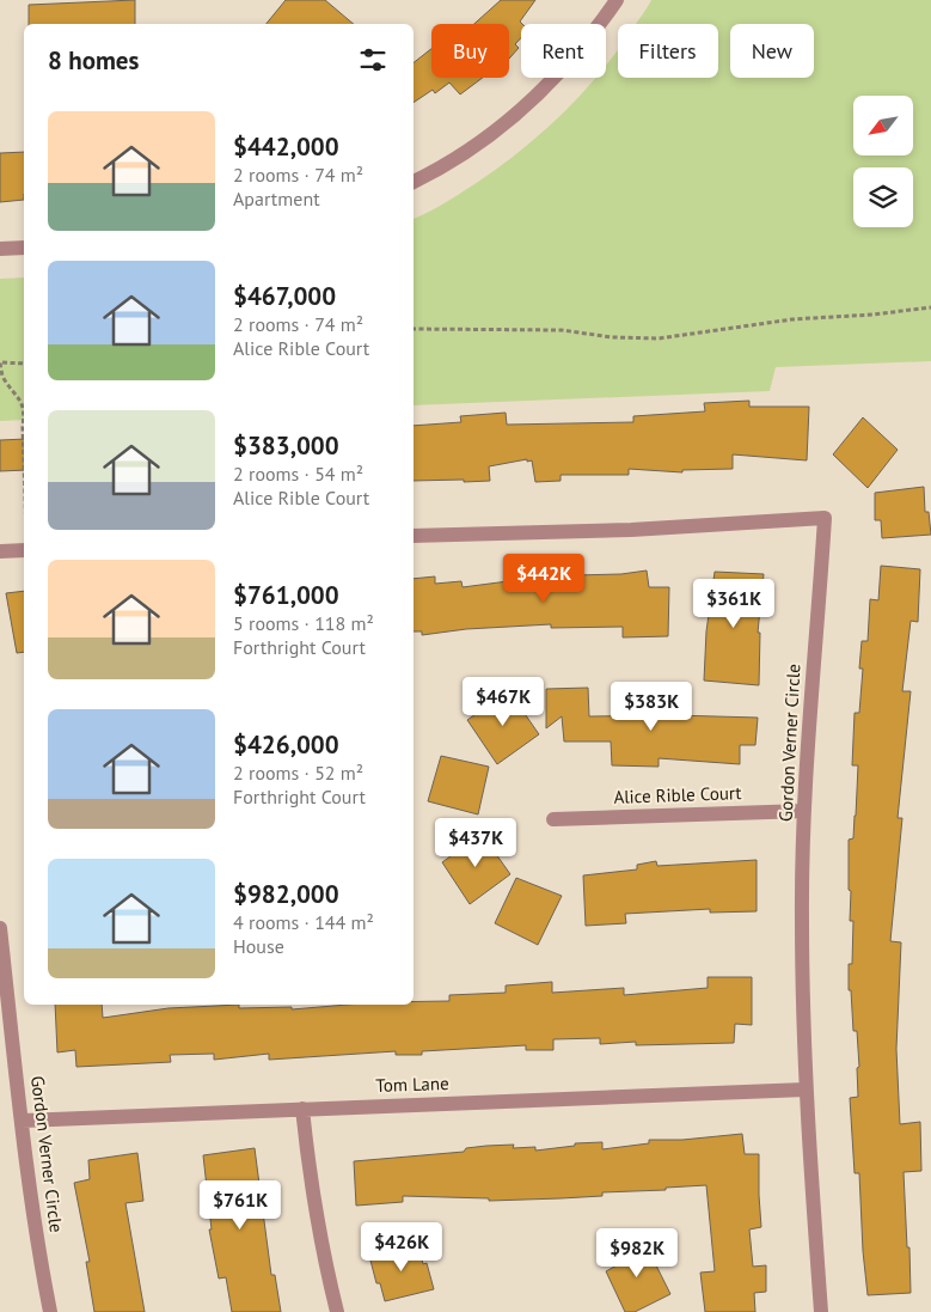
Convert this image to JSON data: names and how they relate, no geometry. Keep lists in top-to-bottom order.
{
  "streets": {
    "street": ["Gordon Verner Circle", "Alice Rible Court", "Tom Lane"]
  },
  "crossings": [
    ["Gordon Verner Circle", "Alice Rible Court"],
    ["Gordon Verner Circle", "Tom Lane"]
  ],
  "north": "bottom left",
  "page": {
    "chip": [
      "Buy",
      "Rent",
      "Filters",
      "New"
    ],
    "heading": "8 homes",
    "list": [
      {
        "name": "$442,000",
        "note": "2 rooms · 74 m² · Apartment"
      },
      {
        "name": "$467,000",
        "note": "2 rooms · 74 m² · Alice Rible Court"
      },
      {
        "name": "$383,000",
        "note": "2 rooms · 54 m² · Alice Rible Court"
      },
      {
        "name": "$761,000",
        "note": "5 rooms · 118 m² · Forthright Court"
      },
      {
        "name": "$426,000",
        "note": "2 rooms · 52 m² · Forthright Court"
      },
      {
        "name": "$982,000",
        "note": "4 rooms · 144 m² · House"
      }
    ],
    "price": [
      "$442K",
      "$361K",
      "$467K",
      "$383K",
      "$437K",
      "$761K",
      "$426K",
      "$982K"
    ]
  }
}
